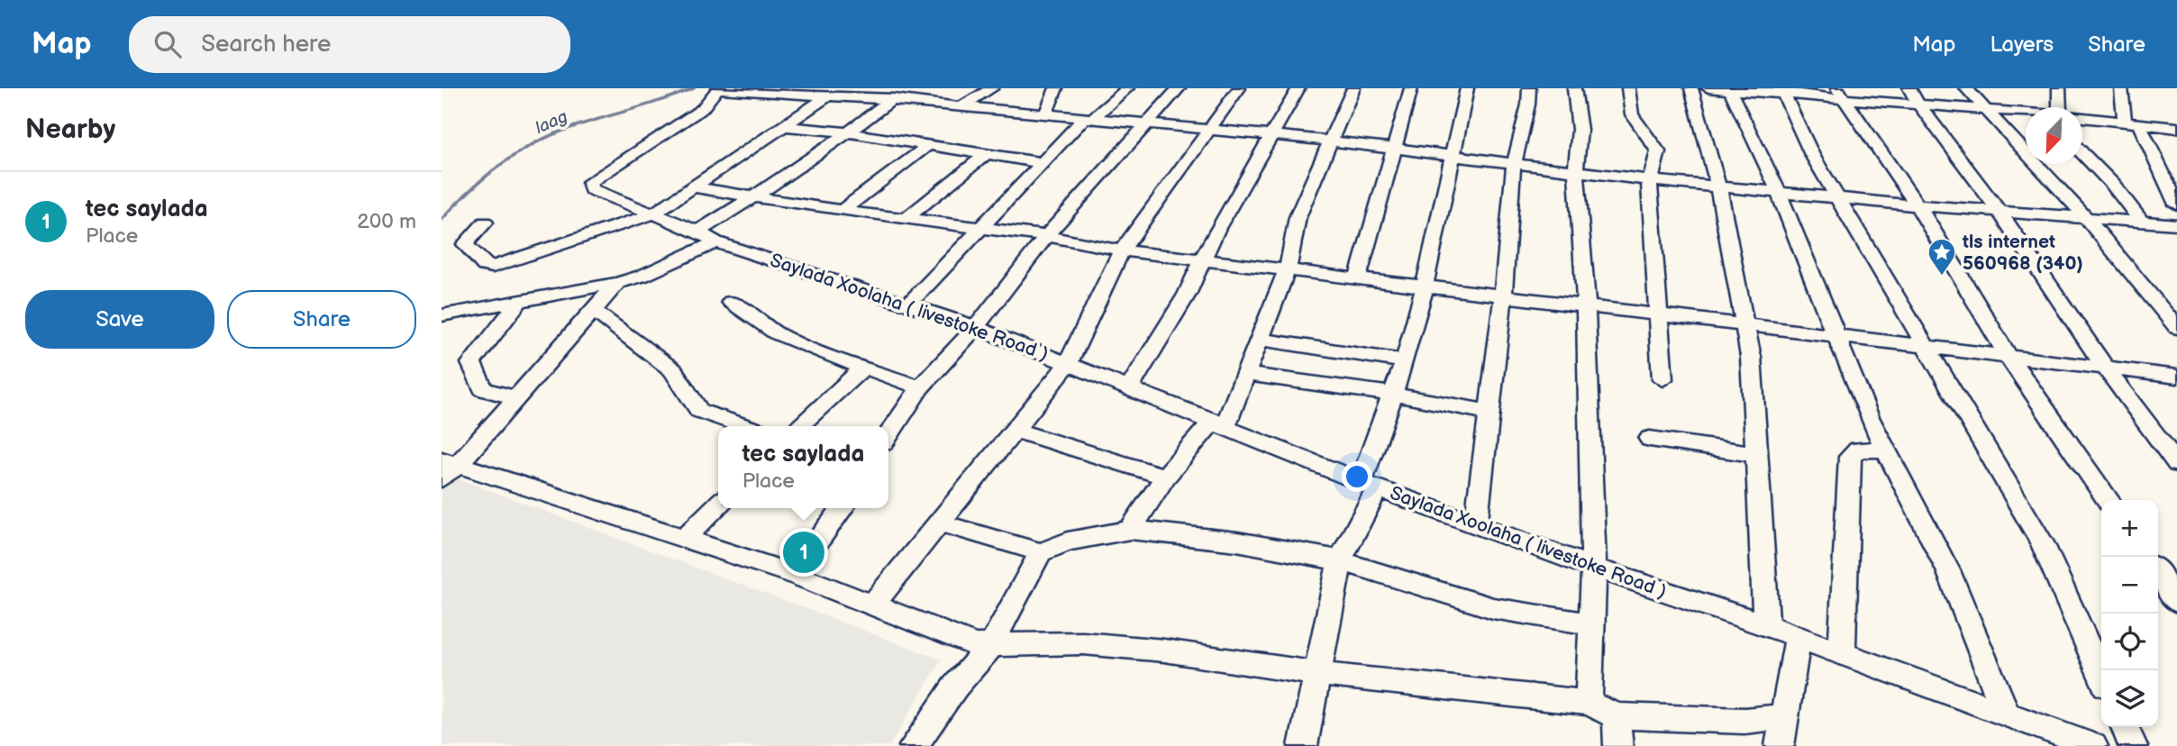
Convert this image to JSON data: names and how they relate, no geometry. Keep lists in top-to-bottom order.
{
  "streets": {
    "street": ["Saylada Xoolaha ( livestoke Road )"]
  },
  "water": ["laag"],
  "places": {
    "place": ["tls internet 560968 (340)"]
  },
  "north": "bottom left",
  "page": {
    "header": "Map",
    "search": "Search here",
    "nav": ["Map", "Layers", "Share"],
    "heading": "Nearby",
    "list": [
      {
        "mark": "1",
        "name": "tec saylada",
        "note": "Place",
        "value": "200 m"
      }
    ],
    "buttons": ["Save", "Share"],
    "popup": ["tec saylada", "Place"],
    "map_buttons": ["+", "−"],
    "pins": "1"
  }
}
